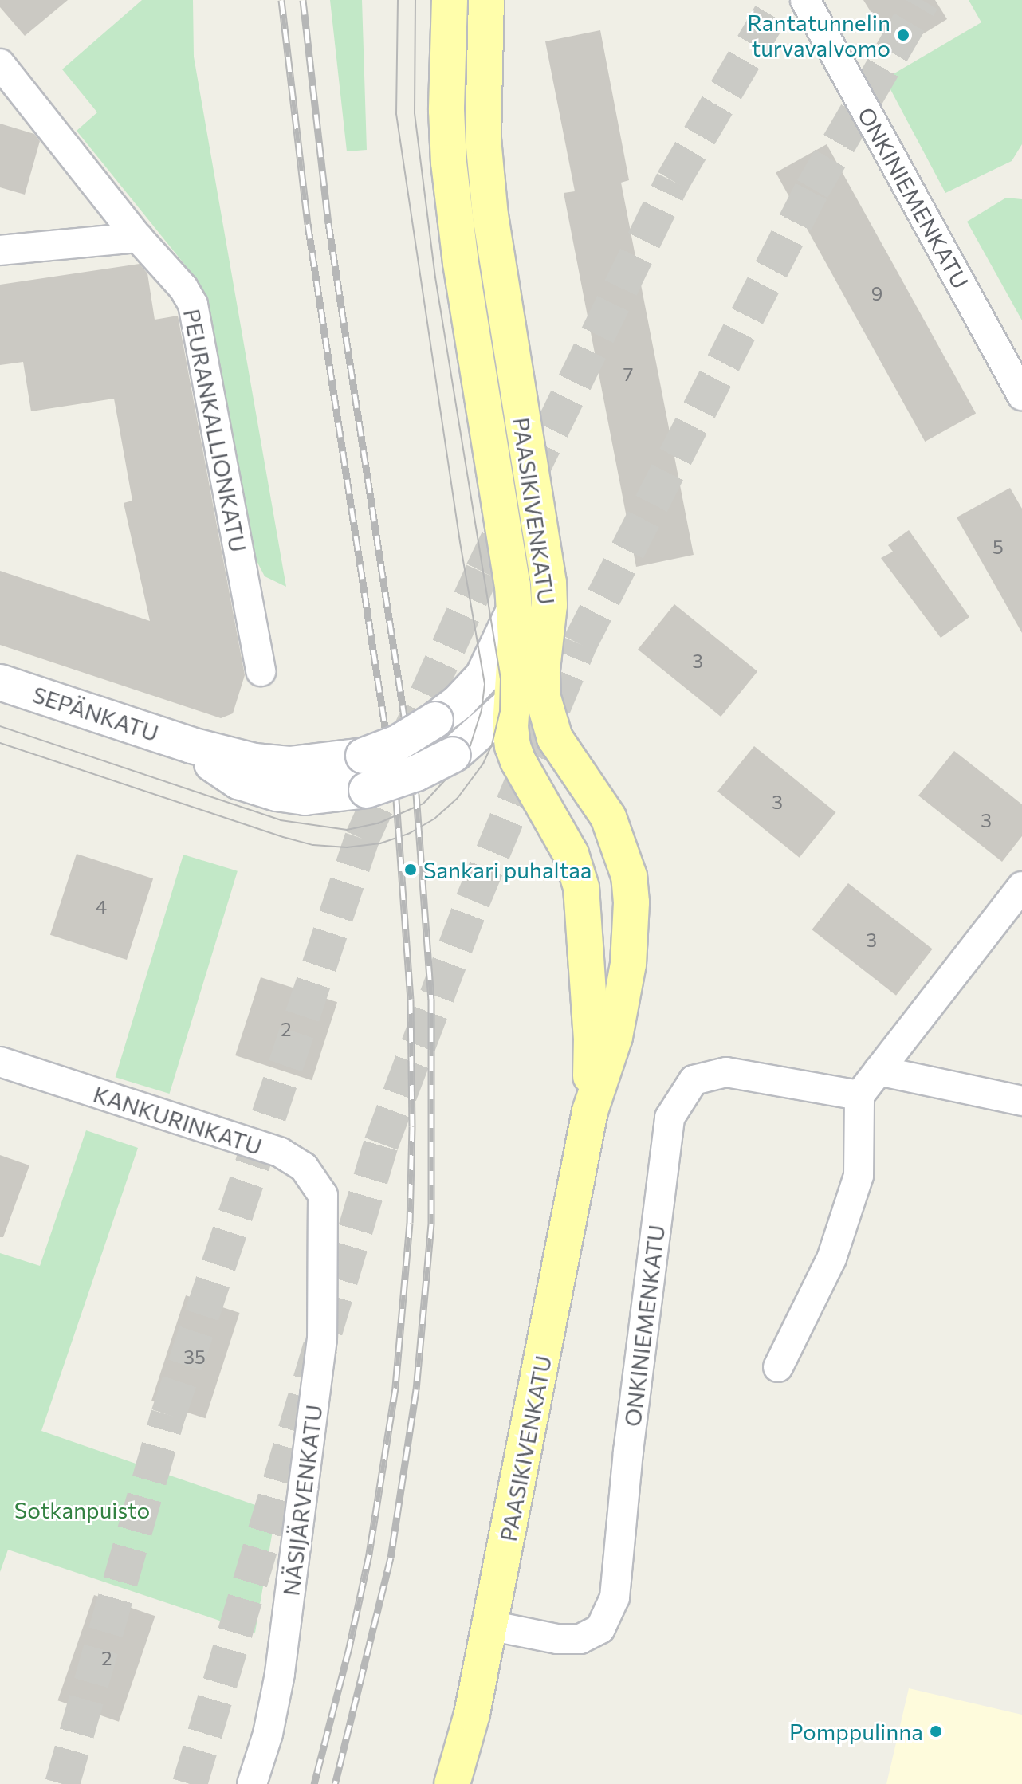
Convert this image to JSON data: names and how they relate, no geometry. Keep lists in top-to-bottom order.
{
  "streets": {
    "main road": ["PAASIKIVENKATU", "SEPÄNKATU"],
    "street": [
      "ONKINIEMENKATU",
      "PEURANKALLIONKATU",
      "KANKURINKATU",
      "NÄSIJÄRVENKATU"
    ]
  },
  "crossings": [
    ["ONKINIEMENKATU", "PAASIKIVENKATU"],
    ["PAASIKIVENKATU", "SEPÄNKATU"],
    ["KANKURINKATU", "NÄSIJÄRVENKATU"]
  ],
  "parks": ["Sotkanpuisto"],
  "places": ["Rantatunnelin turvavalvomo", "Sankari puhaltaa", "Pomppulinna"],
  "house_numbers": [
    "9",
    "7",
    "5",
    "3",
    "3",
    "3",
    "4",
    "3",
    "2",
    "35",
    "2"
  ]
}
